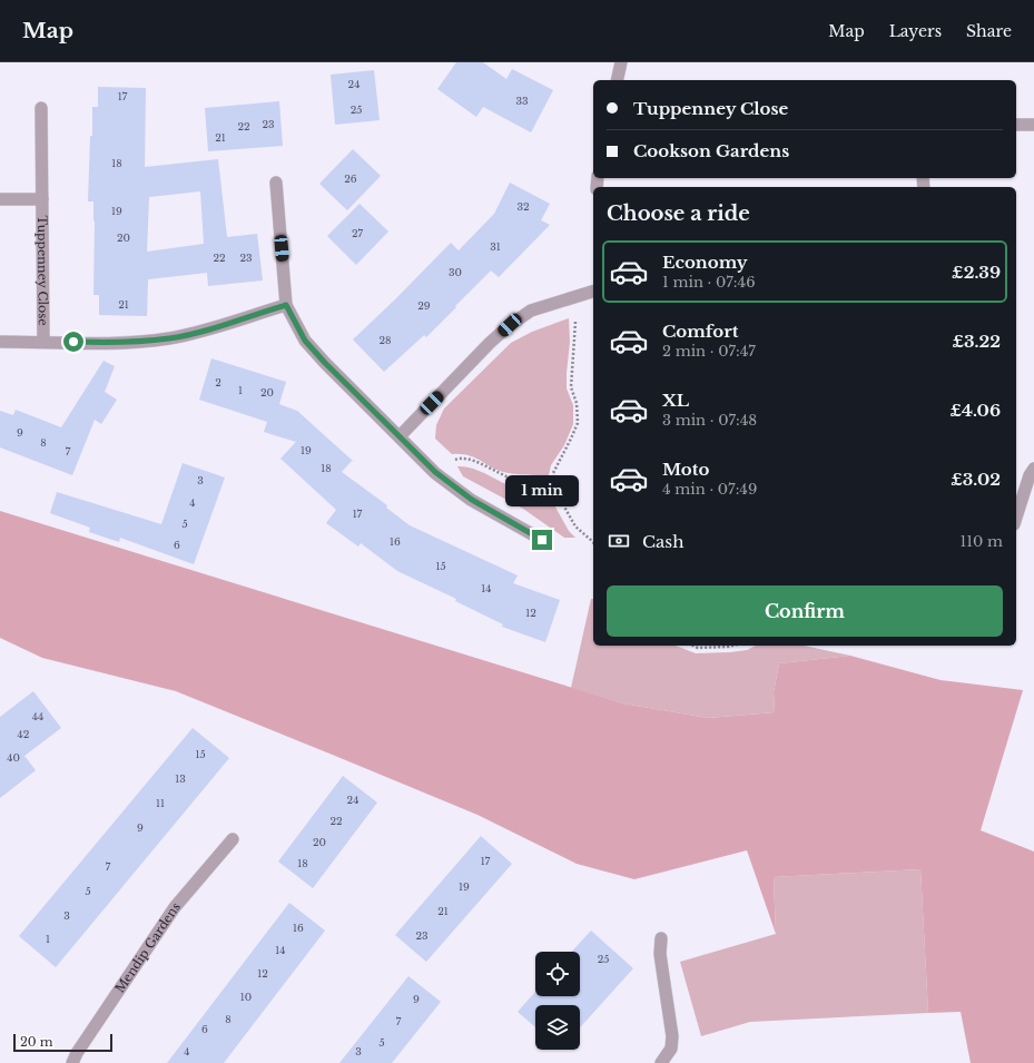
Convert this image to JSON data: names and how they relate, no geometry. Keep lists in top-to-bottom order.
{
  "streets": {
    "street": ["Tuppenney Close", "Mendip Gardens"]
  },
  "house_numbers": [
    "24",
    "17",
    "33",
    "25",
    "23",
    "22",
    "21",
    "18",
    "26",
    "32",
    "19",
    "27",
    "20",
    "31",
    "22",
    "23",
    "30",
    "21",
    "29",
    "28",
    "2",
    "1",
    "20",
    "9",
    "8",
    "19",
    "7",
    "18",
    "3",
    "4",
    "17",
    "5",
    "16",
    "6",
    "15",
    "14",
    "12",
    "44",
    "42",
    "15",
    "40",
    "13",
    "24",
    "11",
    "22",
    "9",
    "20",
    "17",
    "18",
    "7",
    "19",
    "5",
    "21",
    "3",
    "16",
    "23",
    "1",
    "14",
    "25",
    "12",
    "10",
    "9",
    "8",
    "7",
    "6",
    "5",
    "4",
    "3"
  ],
  "scale_bar": "20 m",
  "page": {
    "header": "Map",
    "nav": ["Map", "Layers", "Share"],
    "banner": ["Tuppenney Close", "Cookson Gardens"],
    "heading": "Choose a ride",
    "list": [
      {
        "name": "Economy",
        "note": "1 min · 07:46",
        "value": "£2.39"
      },
      {
        "name": "Comfort",
        "note": "2 min · 07:47",
        "value": "£3.22"
      },
      {
        "name": "XL",
        "note": "3 min · 07:48",
        "value": "£4.06"
      },
      {
        "name": "Moto",
        "note": "4 min · 07:49",
        "value": "£3.02"
      }
    ],
    "bubble": "1 min",
    "pay": ["Cash", "110 m"],
    "buttons": "Confirm",
    "scale": "20 m"
  }
}
